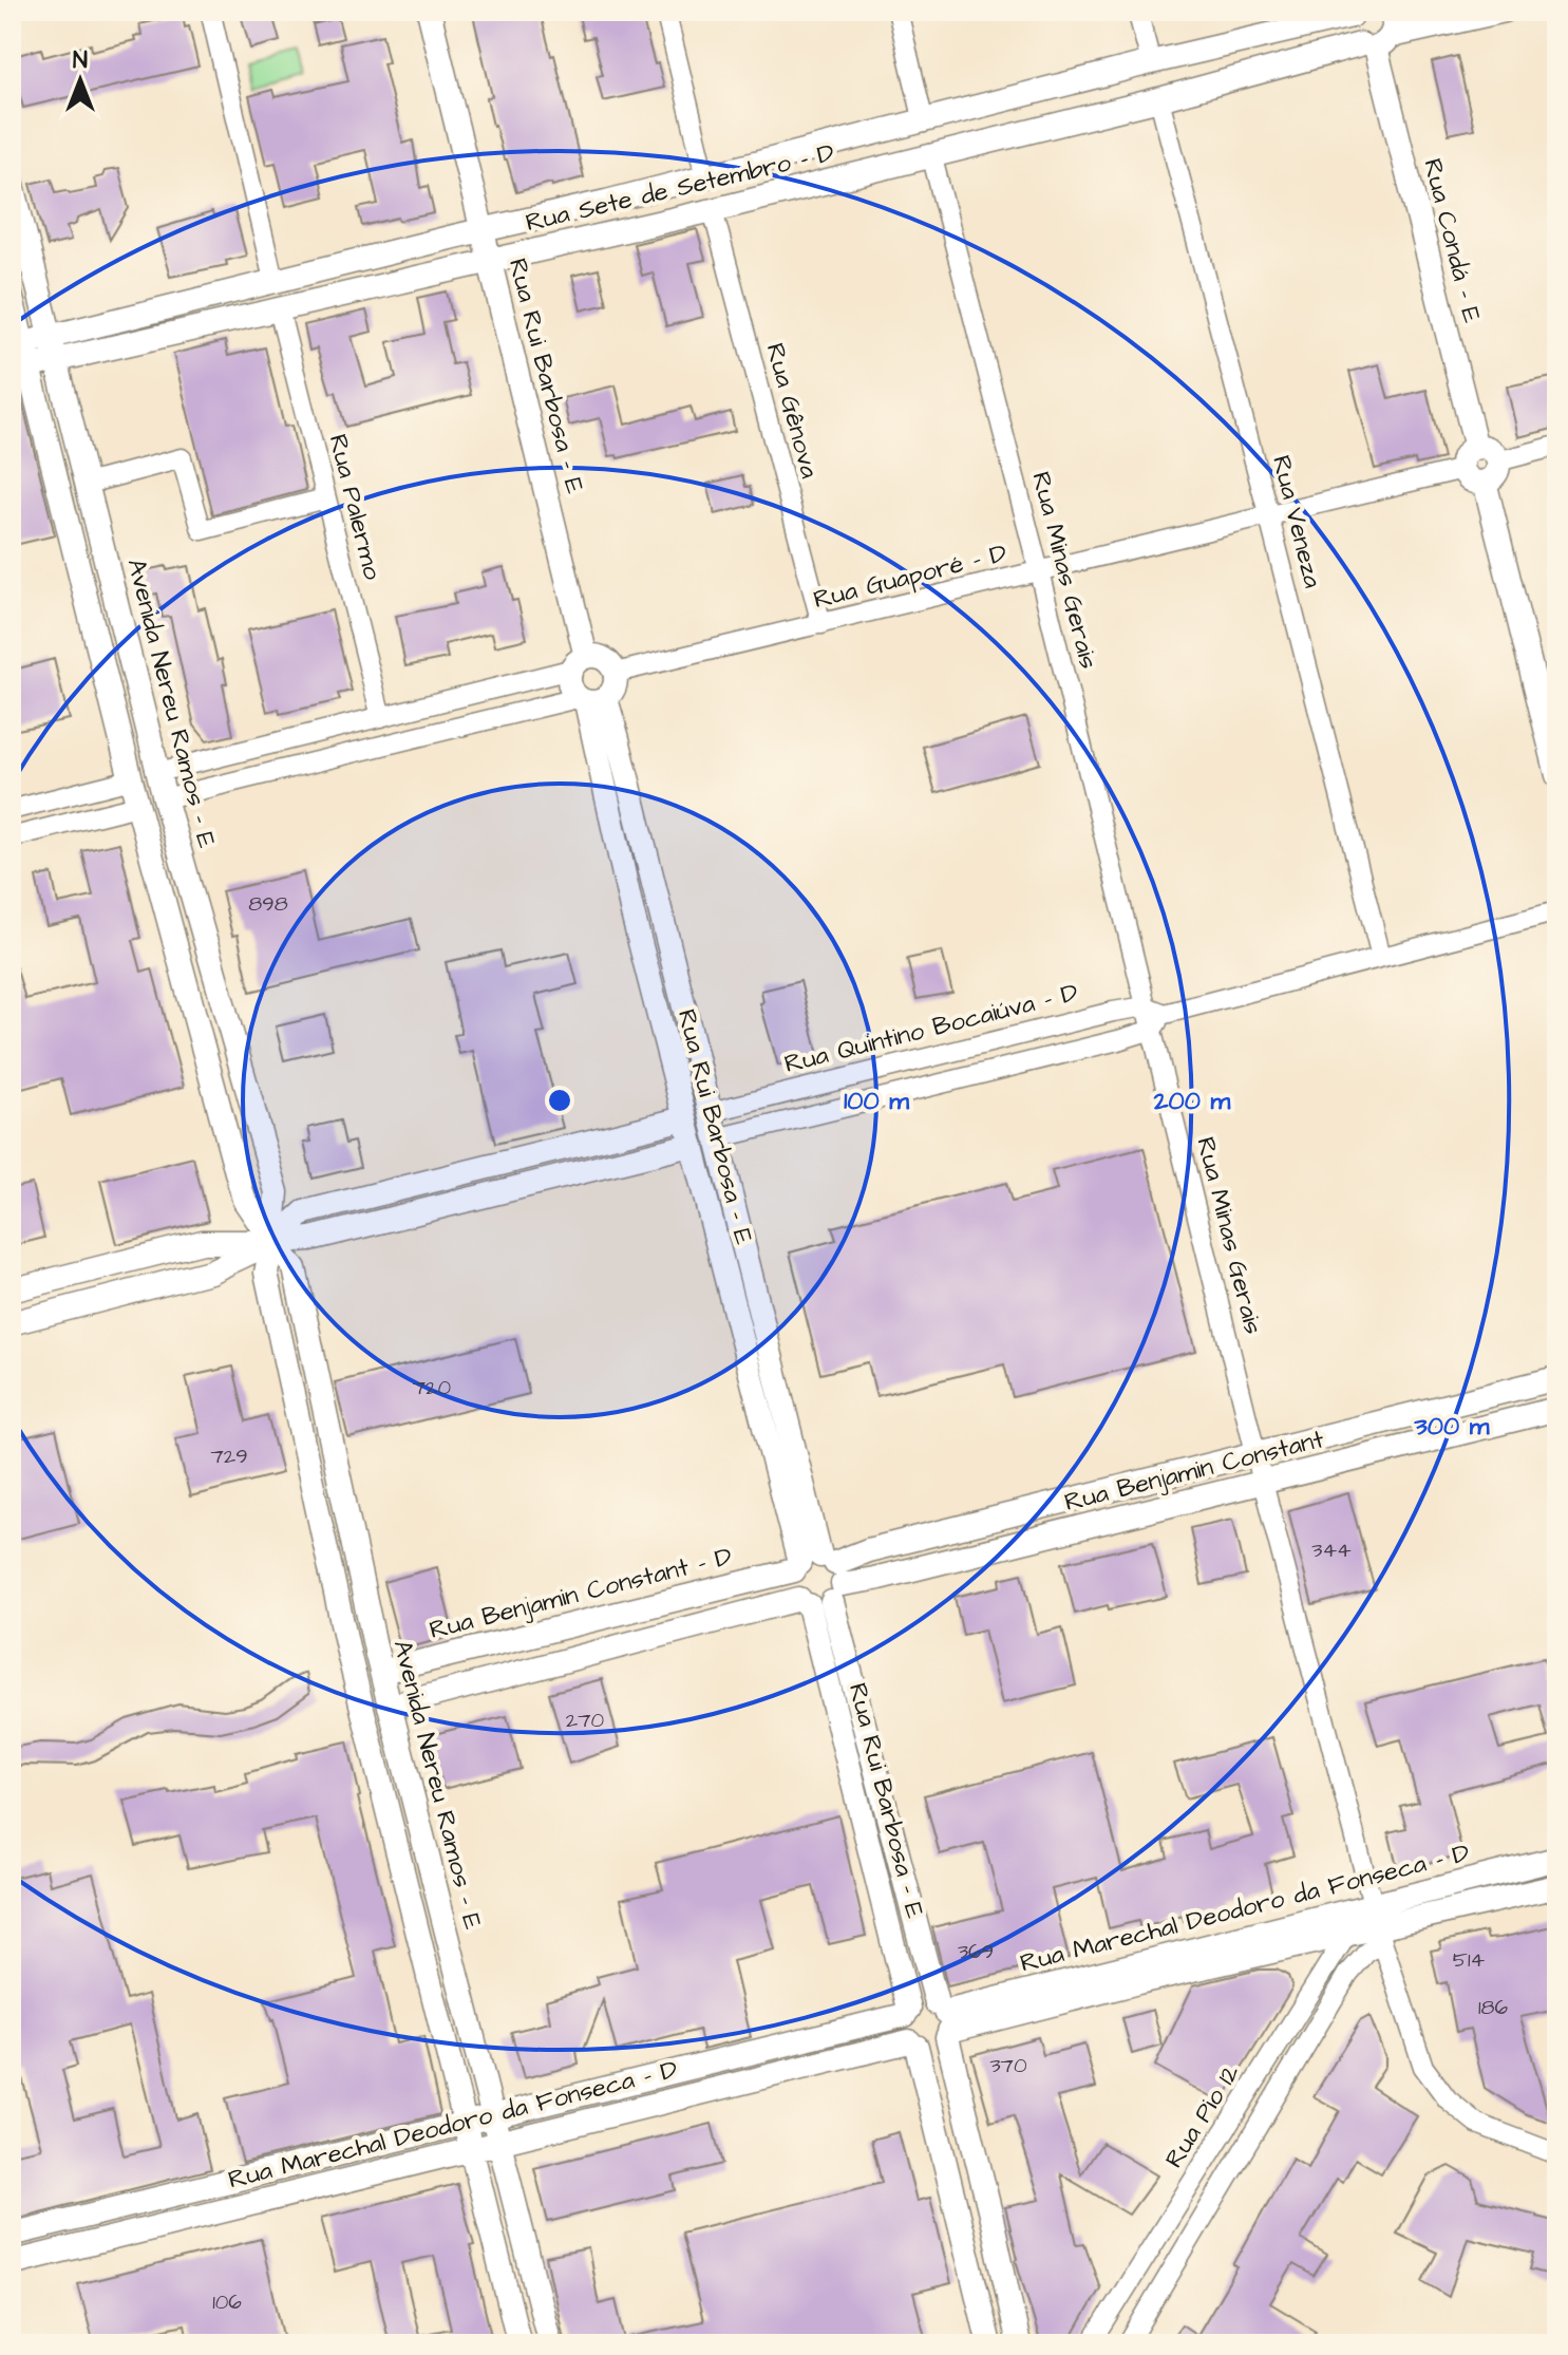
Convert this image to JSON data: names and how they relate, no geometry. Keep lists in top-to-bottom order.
{
  "streets": {
    "street": [
      "Rua Sete de Setembro - D",
      "Rua Condá - E",
      "Rua Rui Barbosa - E",
      "Rua Gênova",
      "Rua Palermo",
      "Rua Veneza",
      "Rua Minas Gerais",
      "Rua Guaporé - D",
      "Avenida Nereu Ramos - E",
      "Rua Quintino Bocaiúva - D",
      "Rua Benjamin Constant",
      "Rua Benjamin Constant - D",
      "Rua Marechal Deodoro da Fonseca - D",
      "Rua Pio 12"
    ]
  },
  "crossings": [
    ["Rua Sete de Setembro - D", "Rua Condá - E"],
    ["Rua Sete de Setembro - D", "Rua Rui Barbosa - E"],
    ["Rua Sete de Setembro - D", "Rua Gênova"],
    ["Rua Sete de Setembro - D", "Rua Palermo"],
    ["Rua Sete de Setembro - D", "Rua Veneza"],
    ["Rua Sete de Setembro - D", "Rua Minas Gerais"],
    ["Rua Sete de Setembro - D", "Avenida Nereu Ramos - E"],
    ["Rua Condá - E", "Rua Guaporé - D"],
    ["Rua Rui Barbosa - E", "Rua Guaporé - D"],
    ["Rua Rui Barbosa - E", "Rua Quintino Bocaiúva - D"],
    ["Rua Rui Barbosa - E", "Rua Benjamin Constant"],
    ["Rua Rui Barbosa - E", "Rua Benjamin Constant - D"],
    ["Rua Rui Barbosa - E", "Rua Marechal Deodoro da Fonseca - D"],
    ["Rua Gênova", "Rua Guaporé - D"],
    ["Rua Veneza", "Rua Guaporé - D"],
    ["Rua Minas Gerais", "Rua Guaporé - D"],
    ["Rua Minas Gerais", "Rua Quintino Bocaiúva - D"],
    ["Rua Minas Gerais", "Rua Benjamin Constant"],
    ["Rua Minas Gerais", "Rua Benjamin Constant - D"],
    ["Rua Minas Gerais", "Rua Marechal Deodoro da Fonseca - D"],
    ["Rua Minas Gerais", "Rua Pio 12"],
    ["Avenida Nereu Ramos - E", "Rua Benjamin Constant - D"],
    ["Avenida Nereu Ramos - E", "Rua Marechal Deodoro da Fonseca - D"],
    ["Rua Benjamin Constant", "Rua Benjamin Constant - D"],
    ["Rua Marechal Deodoro da Fonseca - D", "Rua Pio 12"]
  ],
  "house_numbers": [
    "898",
    "720",
    "729",
    "344",
    "270",
    "369",
    "514",
    "186",
    "370",
    "106"
  ],
  "north": "top",
  "rings": ["100 m", "200 m", "300 m"]
}
